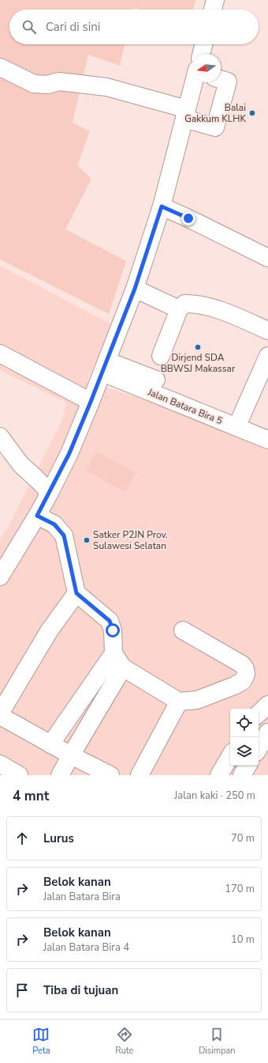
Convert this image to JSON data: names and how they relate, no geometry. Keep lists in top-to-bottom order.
{
  "streets": {
    "street": ["Jalan Batara Bira 5"]
  },
  "places": ["Balai Gakkum KLHK", "Dirjend SDA BBWSJ Makassar", "Satker P2JN Prov. Sulawesi Selatan"],
  "north": "left",
  "page": {
    "search": "Cari di sini",
    "heading": ["4 mnt", "Jalan kaki · 250 m"],
    "list": [
      ["Lurus", "70 m"],
      ["Belok kanan", "Jalan Batara Bira", "170 m"],
      ["Belok kanan", "Jalan Batara Bira 4", "10 m"],
      "Tiba di tujuan"
    ],
    "nav": ["Peta", "Rute", "Disimpan"]
  }
}
